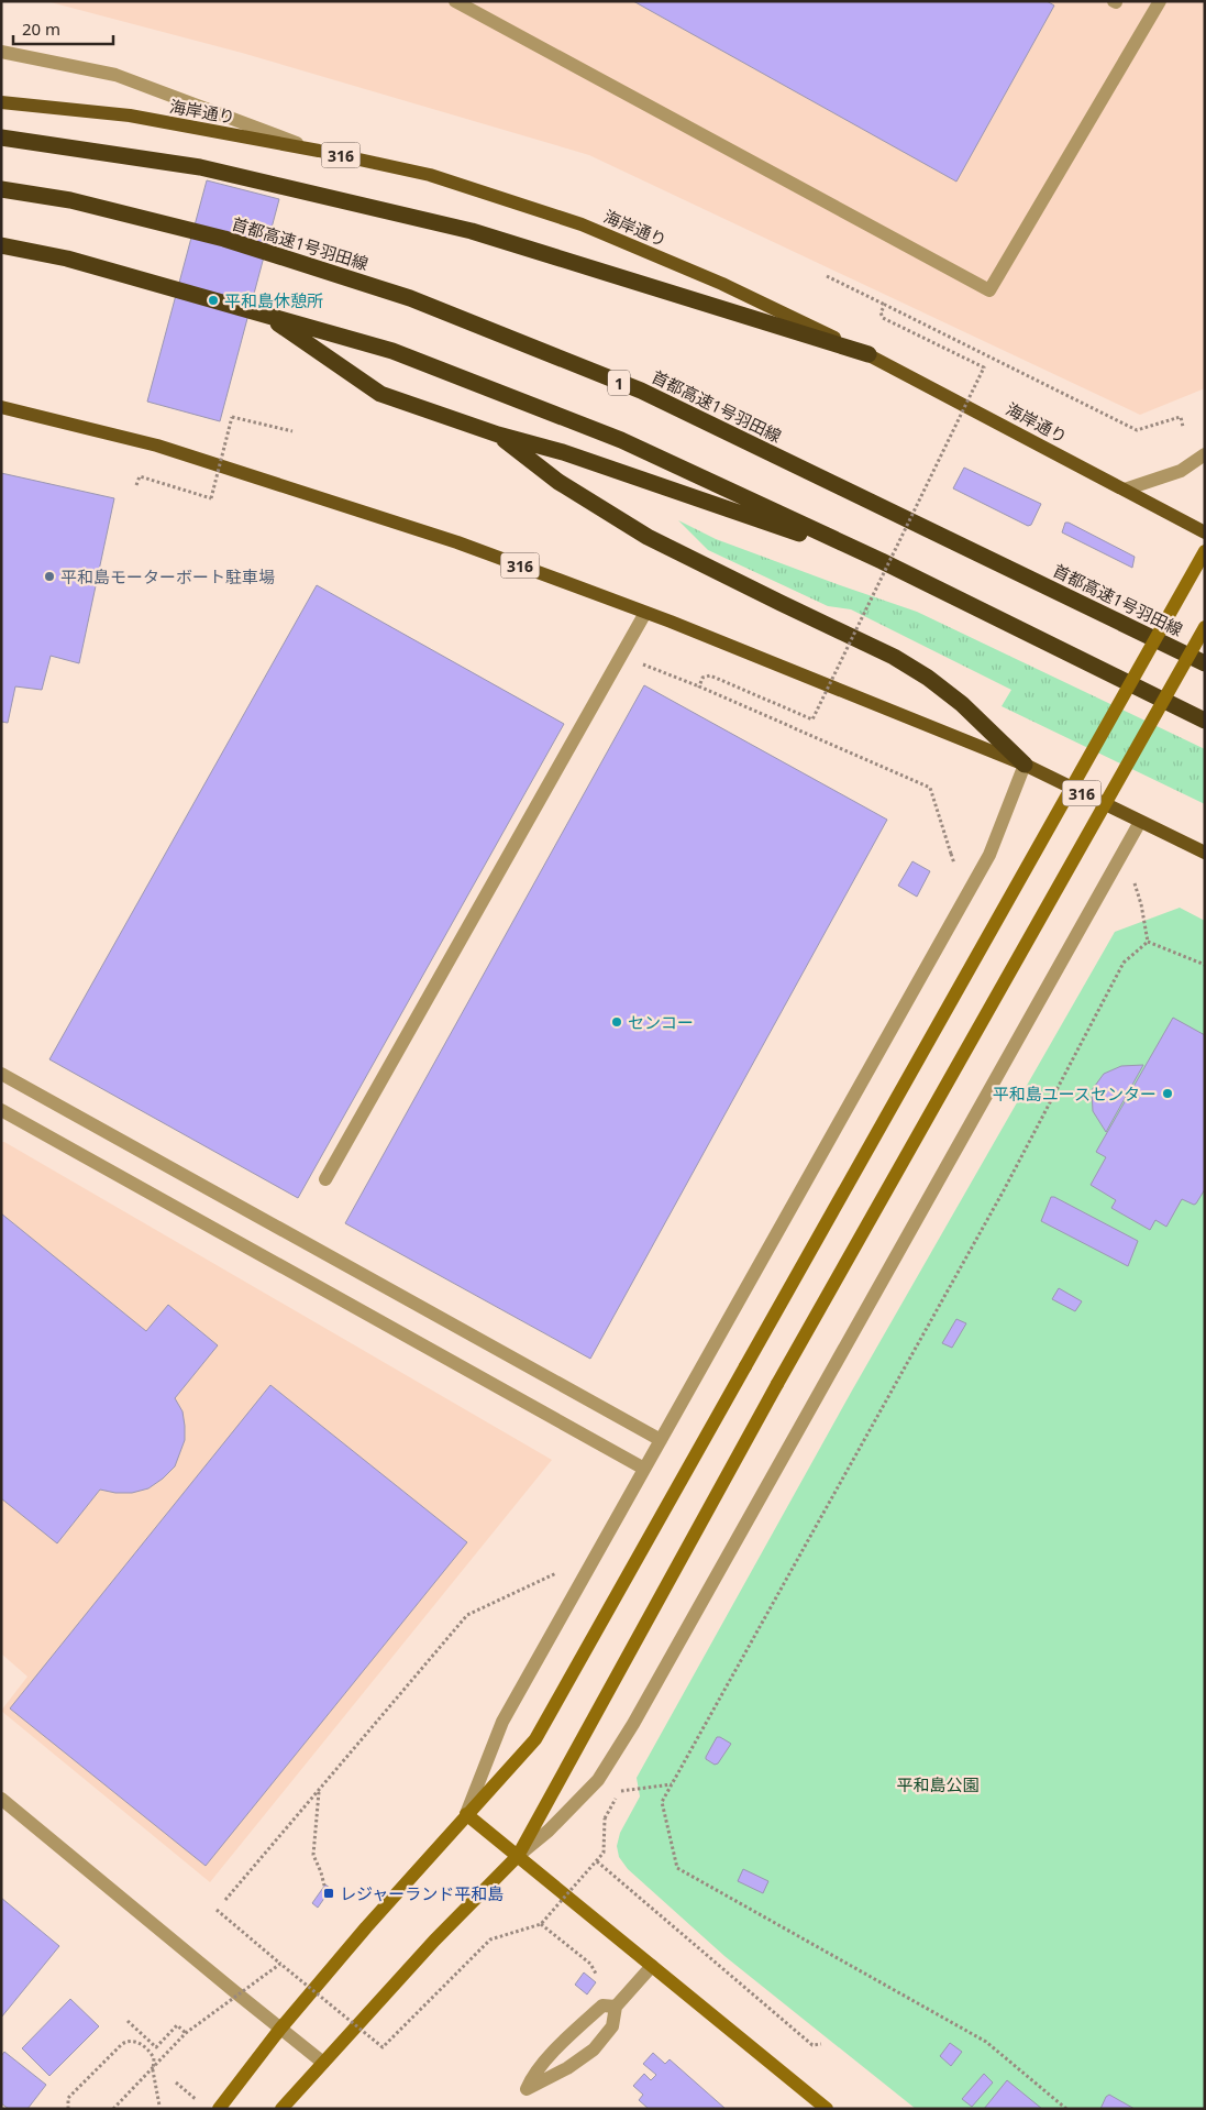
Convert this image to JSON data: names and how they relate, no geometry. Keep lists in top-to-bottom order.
{
  "streets": {
    "highway": ["首都高速1号羽田線", "1"],
    "main road": ["海岸通り", "316"]
  },
  "parks": ["平和島公園"],
  "places": {
    "other": [
      "平和島休憩所",
      "平和島モーターボート駐車場",
      "センコー",
      "平和島ユースセンター"
    ],
    "transit": ["レジャーランド平和島"]
  },
  "scale_bar": "20 m"
}
